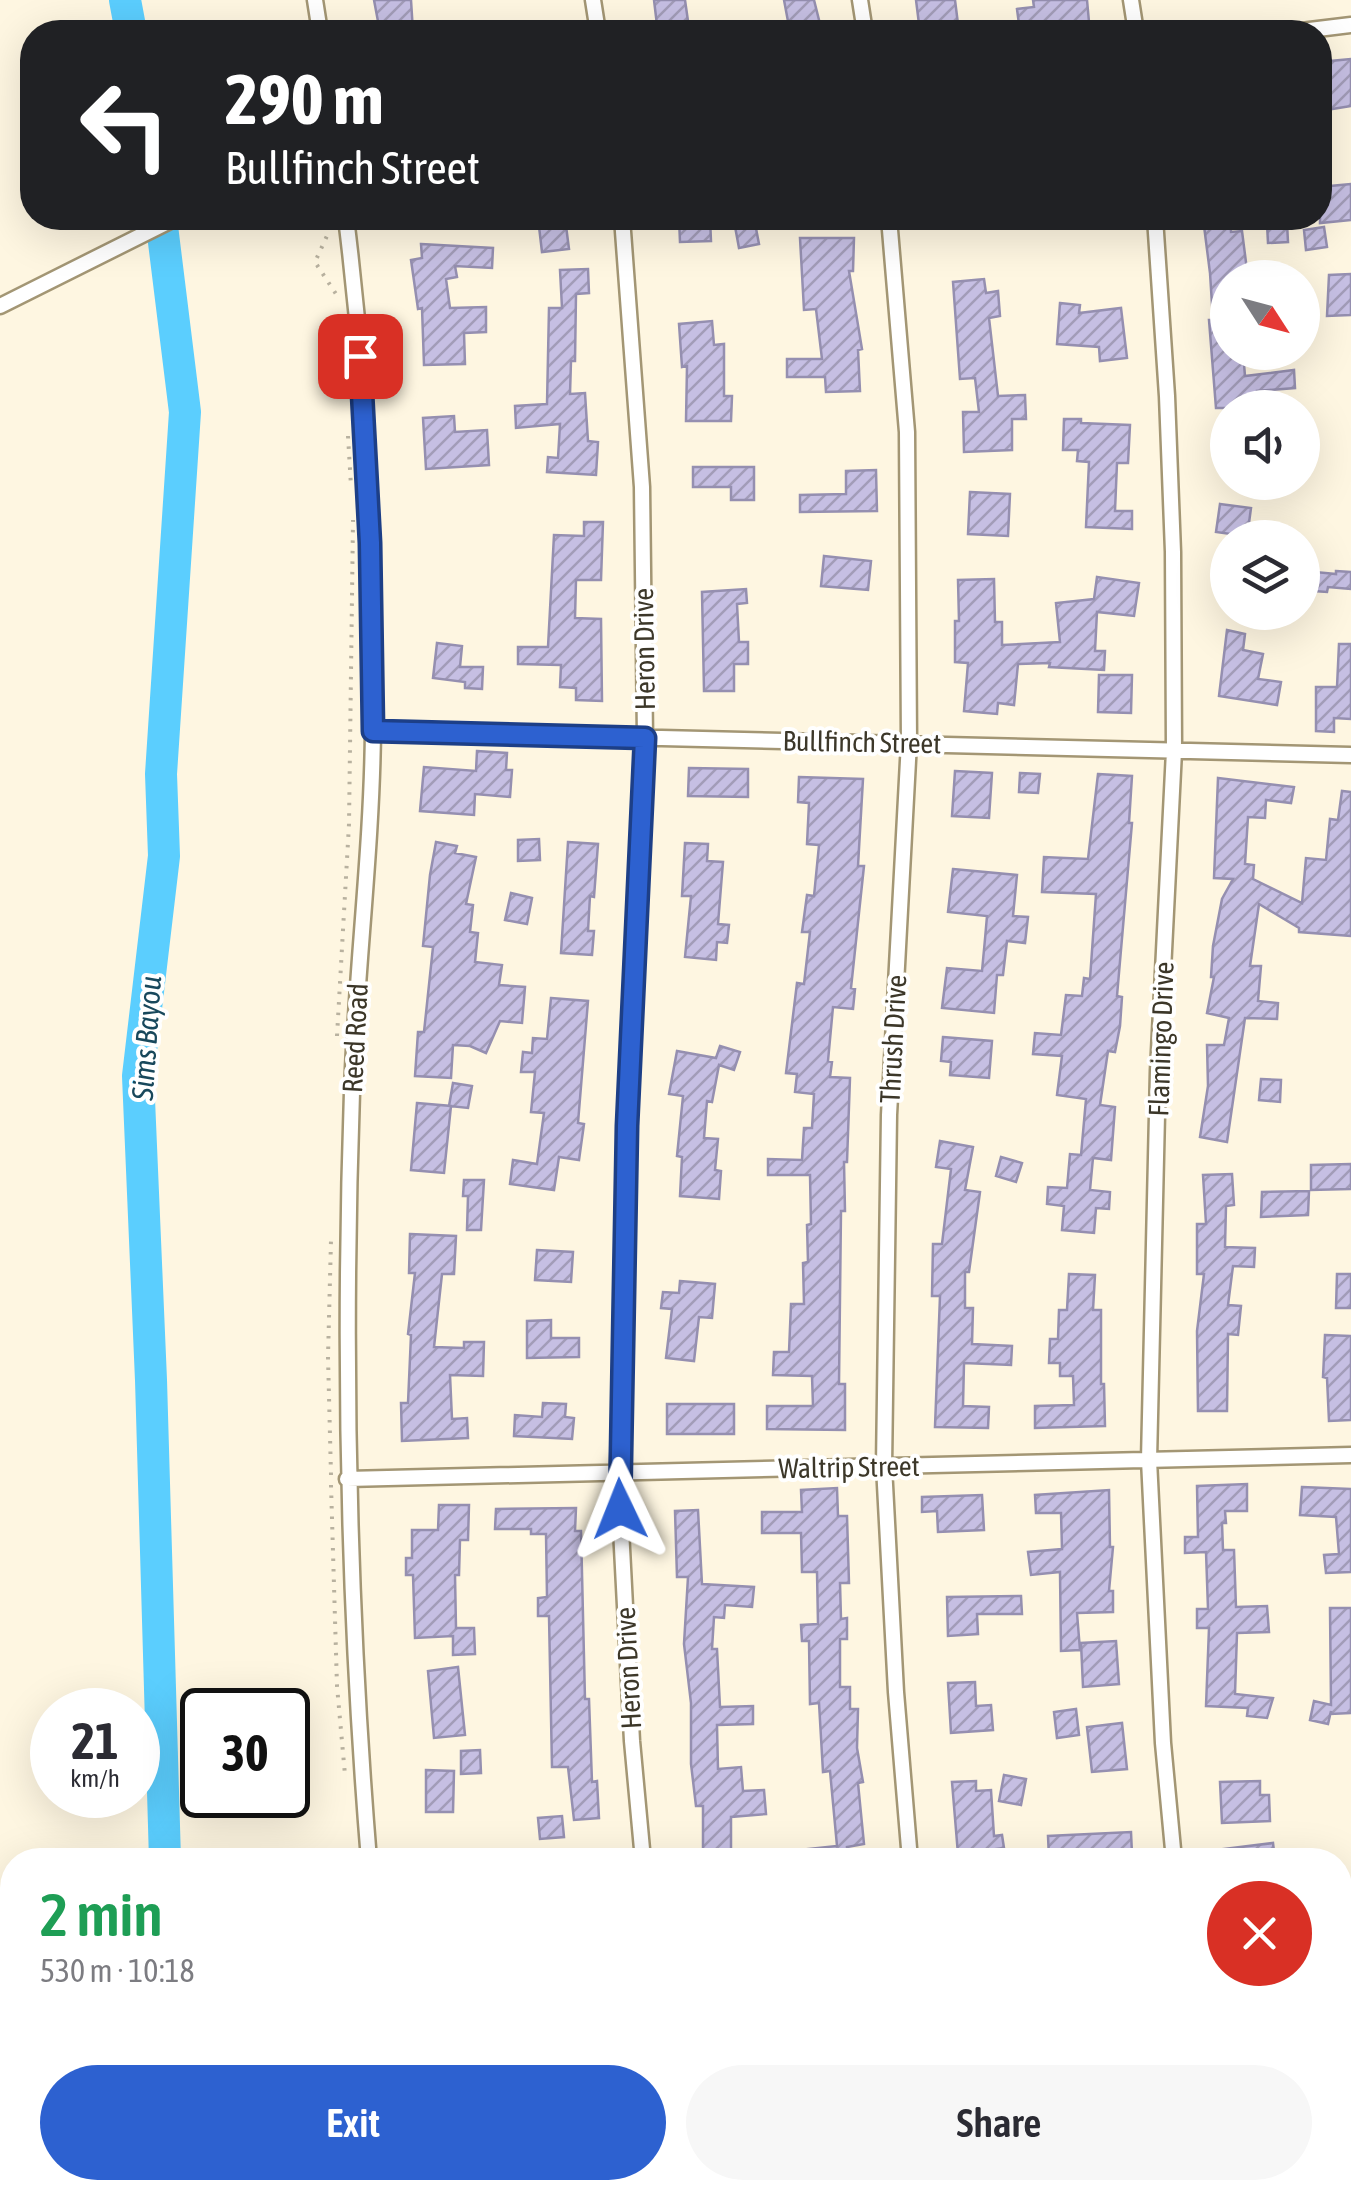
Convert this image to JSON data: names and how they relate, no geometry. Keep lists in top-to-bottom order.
{
  "streets": {
    "street": [
      "Heron Drive",
      "Bullfinch Street",
      "Reed Road",
      "Thrush Drive",
      "Flamingo Drive",
      "Waltrip Street"
    ]
  },
  "crossings": [
    ["Heron Drive", "Bullfinch Street"],
    ["Heron Drive", "Waltrip Street"],
    ["Bullfinch Street", "Reed Road"],
    ["Bullfinch Street", "Thrush Drive"],
    ["Bullfinch Street", "Flamingo Drive"],
    ["Reed Road", "Waltrip Street"],
    ["Thrush Drive", "Waltrip Street"],
    ["Flamingo Drive", "Waltrip Street"]
  ],
  "water": ["Sims Bayou"],
  "north": "bottom right",
  "page": {
    "turn": ["290 m", "Bullfinch Street"],
    "speed": "21 km/h",
    "limit": "30",
    "heading": ["2 min", "530 m · 10:18"],
    "buttons": ["Exit", "Share"]
  }
}
